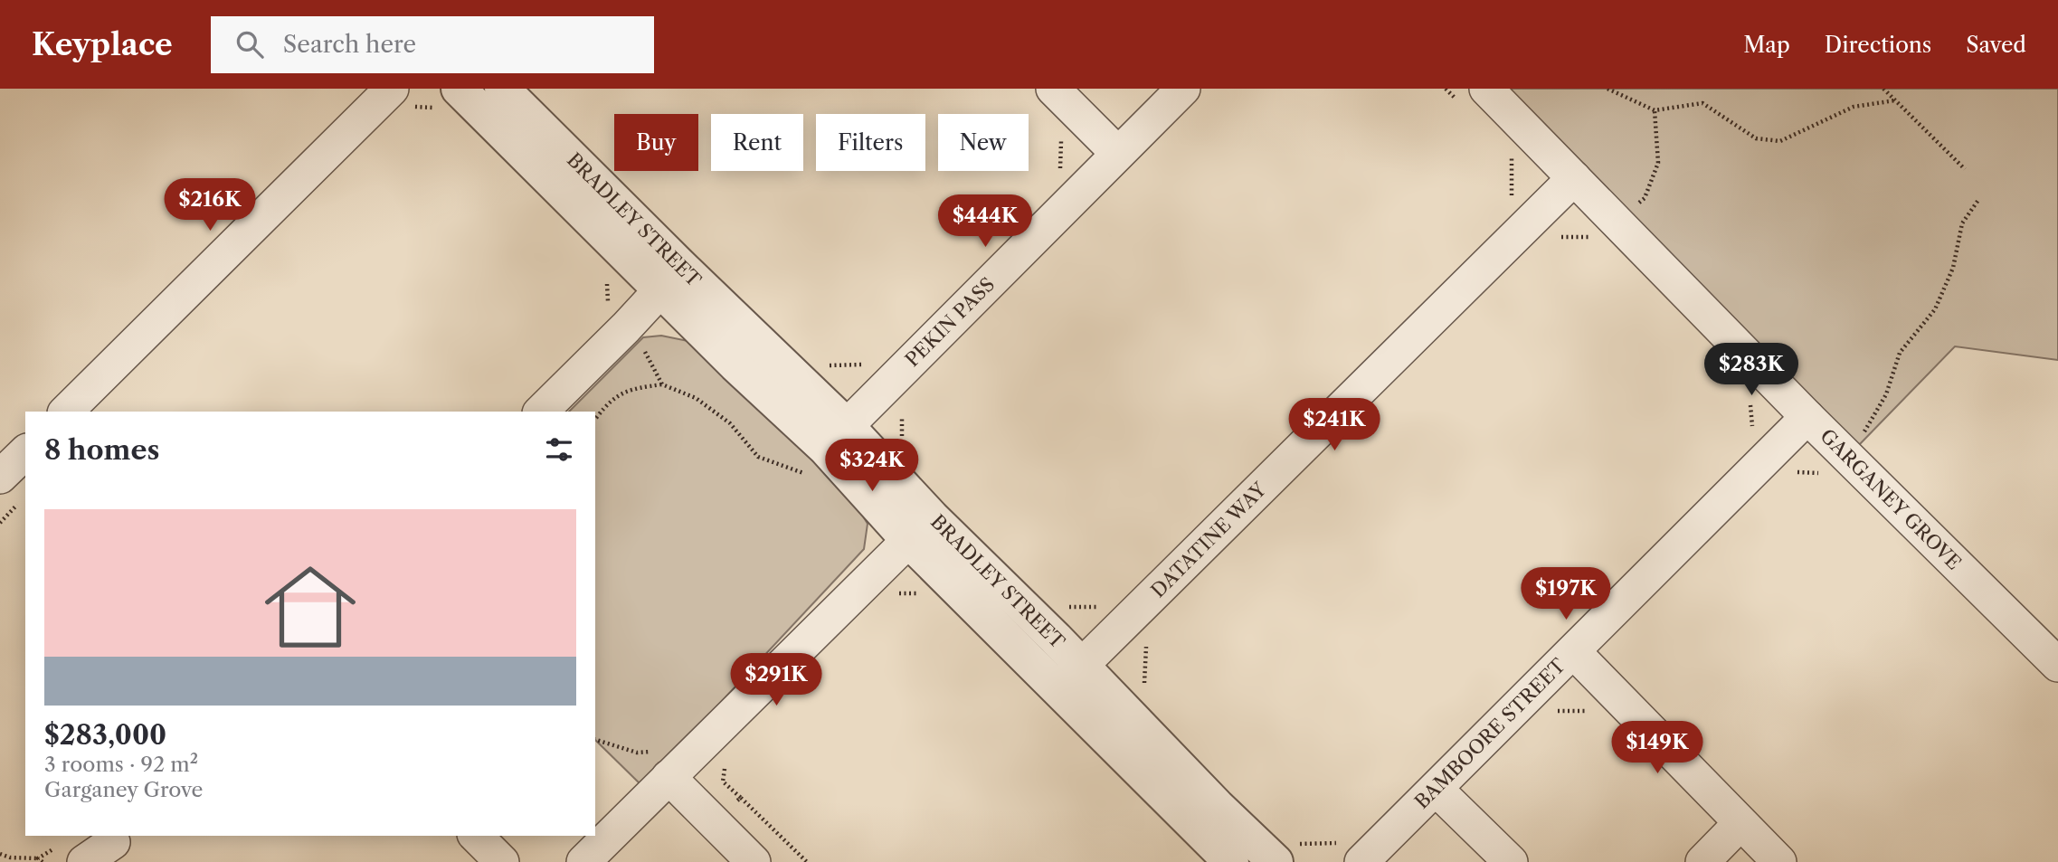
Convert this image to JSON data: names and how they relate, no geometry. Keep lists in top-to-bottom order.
{
  "streets": {
    "street": [
      "BRADLEY STREET",
      "PEKIN PASS",
      "GARGANEY GROVE",
      "DATATINE WAY",
      "BAMBOORE STREET"
    ]
  },
  "crossings": [
    ["BRADLEY STREET", "PEKIN PASS"],
    ["BRADLEY STREET", "DATATINE WAY"],
    ["GARGANEY GROVE", "DATATINE WAY"],
    ["GARGANEY GROVE", "BAMBOORE STREET"]
  ],
  "page": {
    "header": "Keyplace",
    "search": "Search here",
    "nav": ["Map", "Directions", "Saved"],
    "chip": [
      "Buy",
      "Rent",
      "Filters",
      "New"
    ],
    "price": [
      "$216K",
      "$444K",
      "$283K",
      "$241K",
      "$324K",
      "$197K",
      "$291K",
      "$149K"
    ],
    "heading": "8 homes",
    "list": [
      {
        "name": "$283,000",
        "note": "3 rooms · 92 m² · Garganey Grove"
      }
    ]
  }
}
